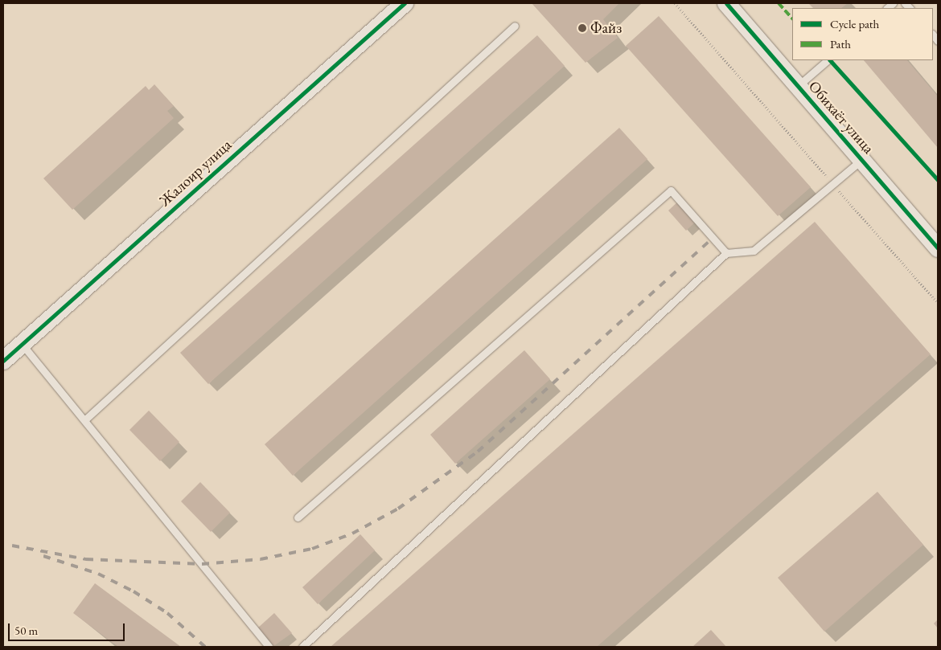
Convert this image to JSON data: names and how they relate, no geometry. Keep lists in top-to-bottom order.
{
  "streets": {
    "street": ["Обихаёт улица", "Жалоир улица"]
  },
  "places": ["Файз"],
  "legend": ["Cycle path", "Path"],
  "scale_bar": "50 m"
}
